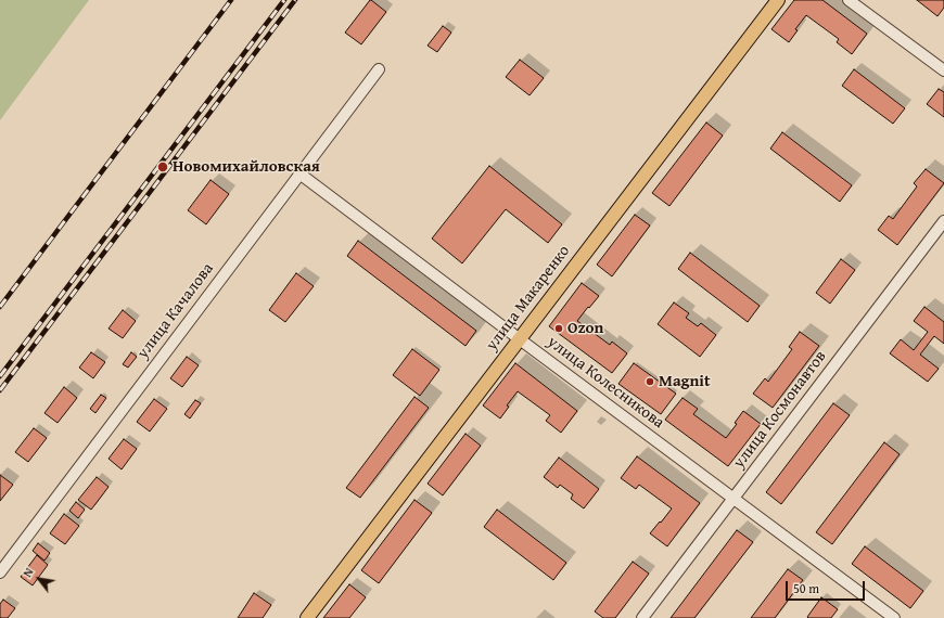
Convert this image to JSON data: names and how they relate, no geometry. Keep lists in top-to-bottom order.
{
  "streets": {
    "main road": ["улица Макаренко"],
    "street": ["улица Качалова", "улица Колесникова", "улица Космонавтов"]
  },
  "crossings": [
    ["улица Макаренко", "улица Колесникова"],
    ["улица Качалова", "улица Колесникова"],
    ["улица Колесникова", "улица Космонавтов"]
  ],
  "places": ["Новомихайловская", "Ozon", "Magnit"],
  "scale_bar": "50 m",
  "north": "top left"
}
